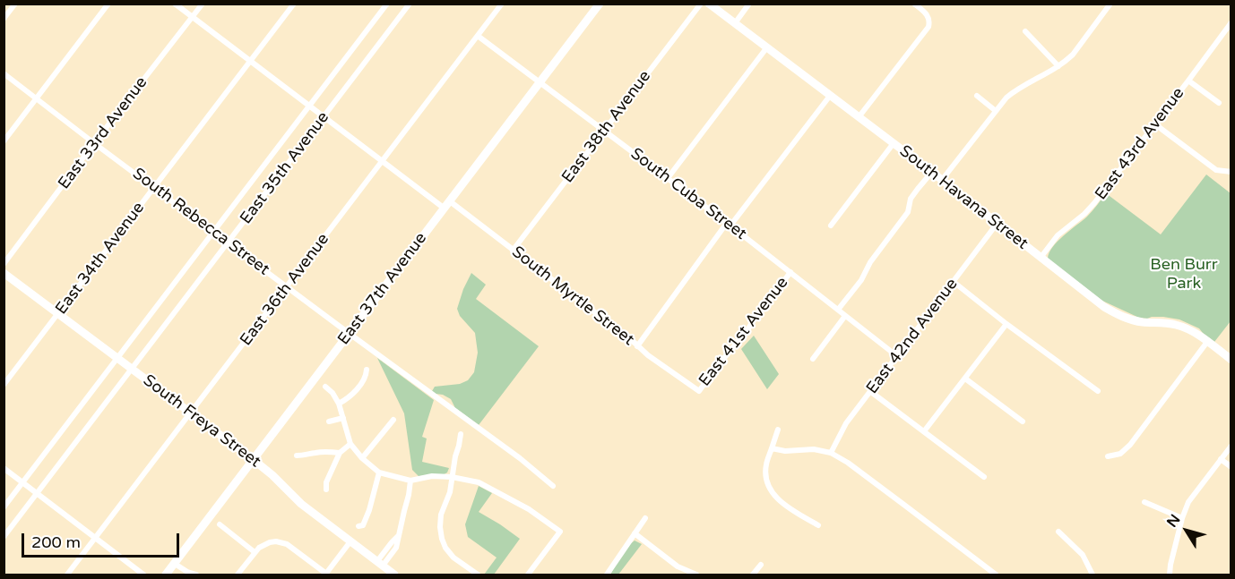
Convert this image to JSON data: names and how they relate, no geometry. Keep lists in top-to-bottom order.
{
  "streets": {
    "street": [
      "East 38th Avenue",
      "East 33rd Avenue",
      "East 43rd Avenue",
      "East 35th Avenue",
      "South Cuba Street",
      "South Havana Street",
      "South Rebecca Street",
      "East 34th Avenue",
      "East 37th Avenue",
      "East 36th Avenue",
      "South Myrtle Street",
      "East 41st Avenue",
      "East 42nd Avenue",
      "South Freya Street"
    ]
  },
  "crossings": [
    ["East 38th Avenue", "South Cuba Street"],
    ["East 38th Avenue", "South Myrtle Street"],
    ["East 33rd Avenue", "South Rebecca Street"],
    ["East 33rd Avenue", "South Myrtle Street"],
    ["East 43rd Avenue", "South Havana Street"],
    ["East 35th Avenue", "South Rebecca Street"],
    ["East 35th Avenue", "South Myrtle Street"],
    ["East 35th Avenue", "South Freya Street"],
    ["South Cuba Street", "East 37th Avenue"],
    ["South Cuba Street", "East 36th Avenue"],
    ["South Cuba Street", "East 41st Avenue"],
    ["South Cuba Street", "East 42nd Avenue"],
    ["South Havana Street", "East 42nd Avenue"],
    ["South Rebecca Street", "East 34th Avenue"],
    ["South Rebecca Street", "East 37th Avenue"],
    ["South Rebecca Street", "East 36th Avenue"],
    ["East 34th Avenue", "South Myrtle Street"],
    ["East 34th Avenue", "South Freya Street"],
    ["East 37th Avenue", "South Myrtle Street"],
    ["East 37th Avenue", "South Freya Street"],
    ["East 36th Avenue", "South Myrtle Street"],
    ["East 36th Avenue", "South Freya Street"],
    ["South Myrtle Street", "East 41st Avenue"]
  ],
  "parks": ["Ben Burr Park"],
  "scale_bar": "200 m",
  "north": "top left"
}
